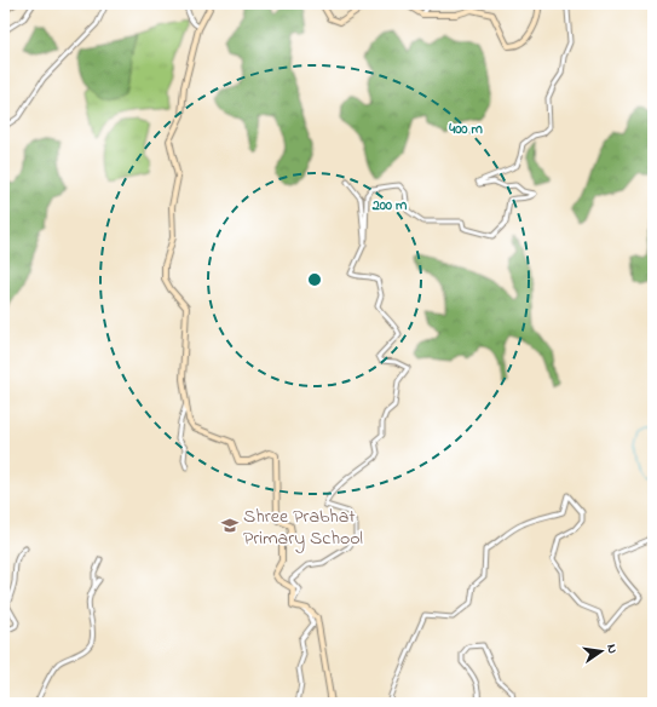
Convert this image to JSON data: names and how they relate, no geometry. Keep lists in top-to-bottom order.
{
  "places": {
    "school or university": ["Shree Prabhat Primary School"]
  },
  "north": "right",
  "rings": ["400 m", "200 m"]
}
